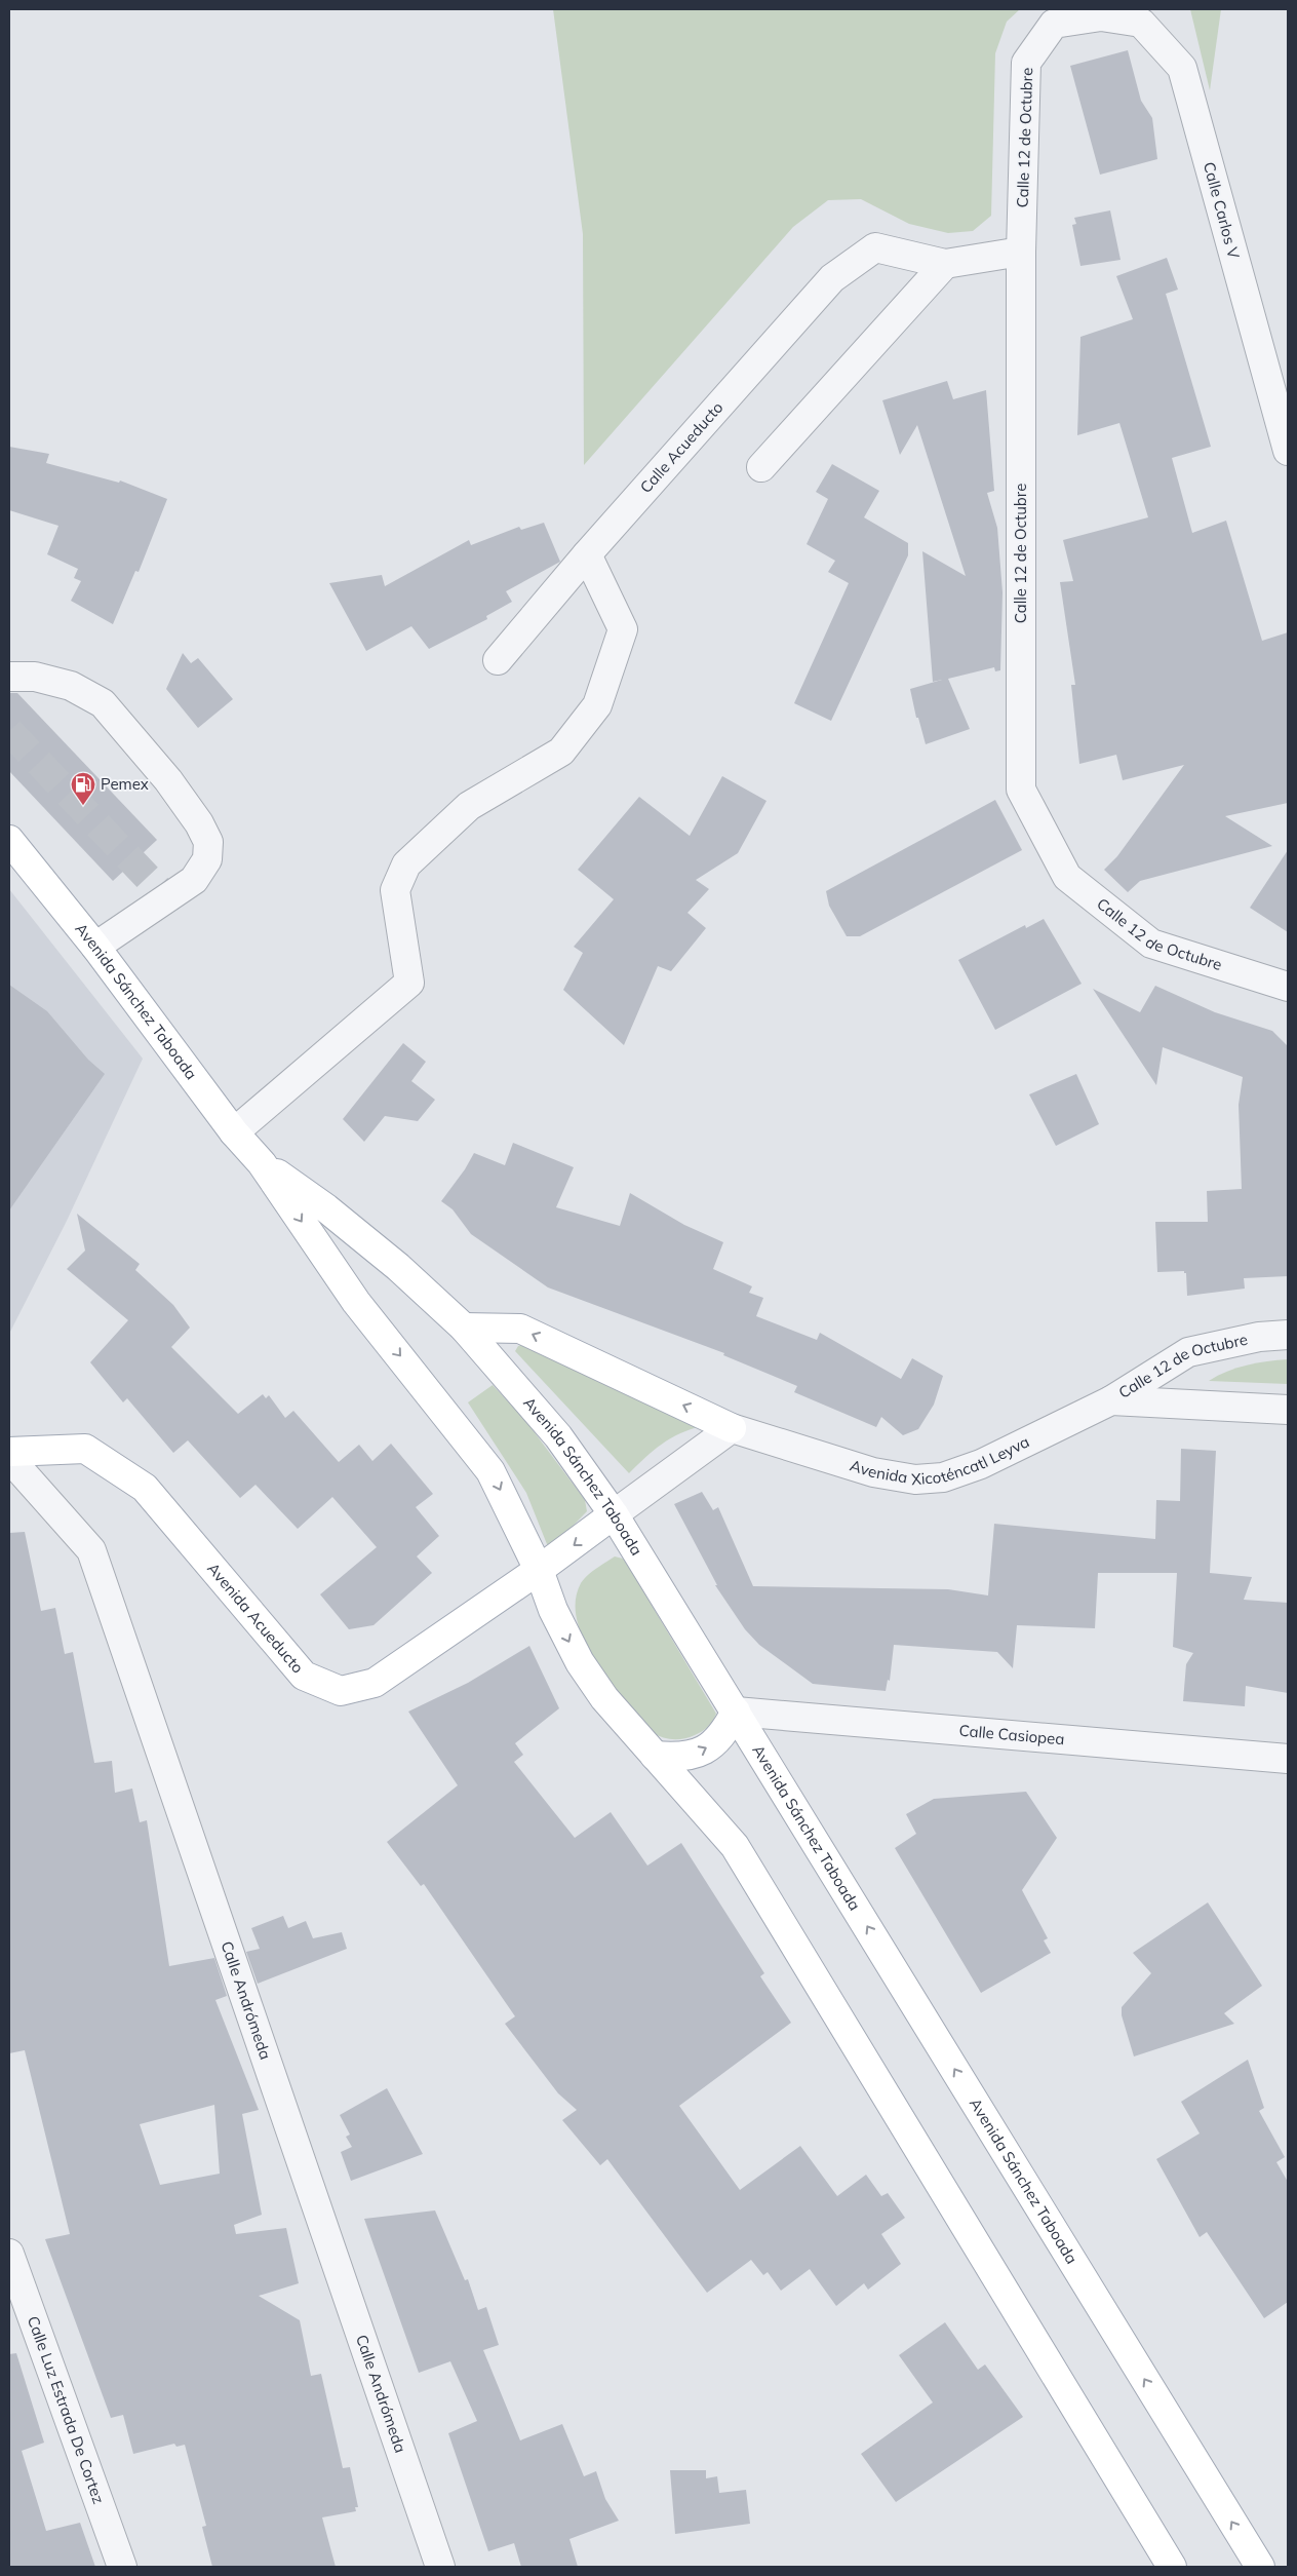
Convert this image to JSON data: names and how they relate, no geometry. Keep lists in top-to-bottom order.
{
  "streets": {
    "main road": ["Avenida Sánchez Taboada", "Avenida Acueducto"],
    "street": [
      "Calle 12 de Octubre",
      "Calle Carlos V",
      "Calle Acueducto",
      "Avenida Xicoténcatl Leyva",
      "Calle Casiopea",
      "Calle Andrómeda",
      "Calle Luz Estrada De Cortez"
    ]
  },
  "crossings": [
    ["Calle 12 de Octubre", "Calle Carlos V"],
    ["Calle 12 de Octubre", "Avenida Xicoténcatl Leyva"],
    ["Avenida Sánchez Taboada", "Avenida Acueducto"],
    ["Avenida Sánchez Taboada", "Calle Casiopea"]
  ],
  "places": {
    "fuel station": ["Pemex"]
  }
}
